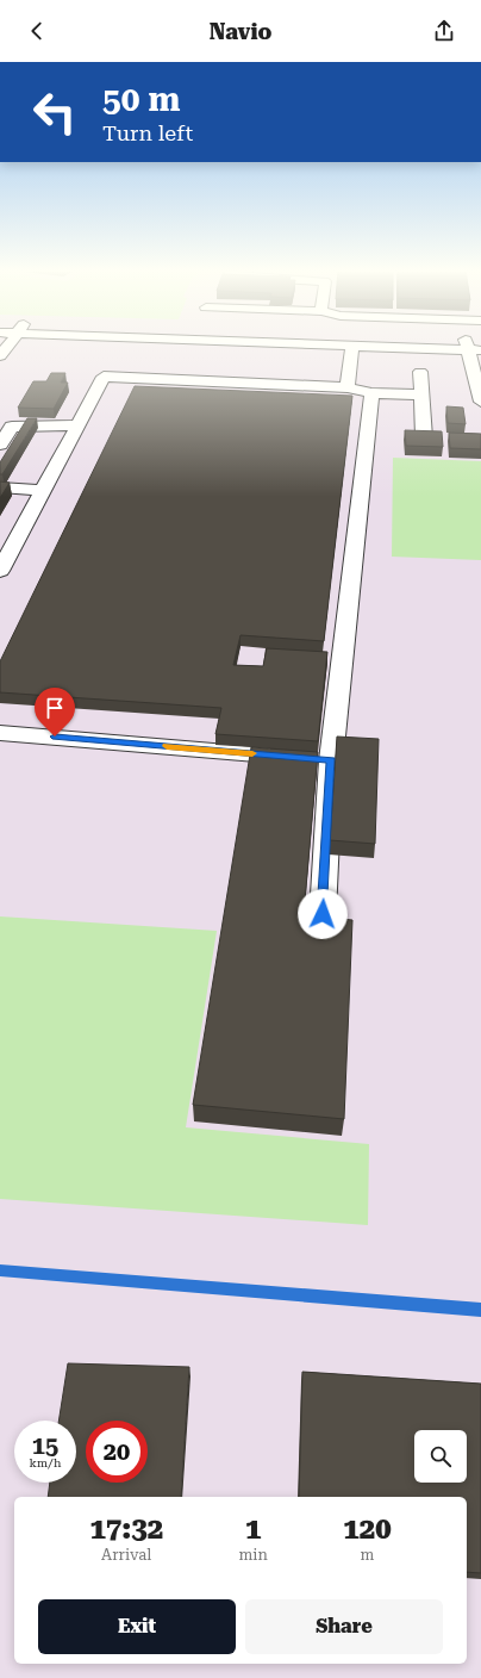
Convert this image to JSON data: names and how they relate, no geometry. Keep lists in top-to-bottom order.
{
  "page": {
    "header": "Navio",
    "turn": ["50 m", "Turn left"],
    "speed": "15 km/h",
    "limit": "20",
    "eta": [
      "17:32",
      "Arrival",
      "1",
      "min",
      "120",
      "m"
    ],
    "buttons": ["Exit", "Share"]
  }
}
